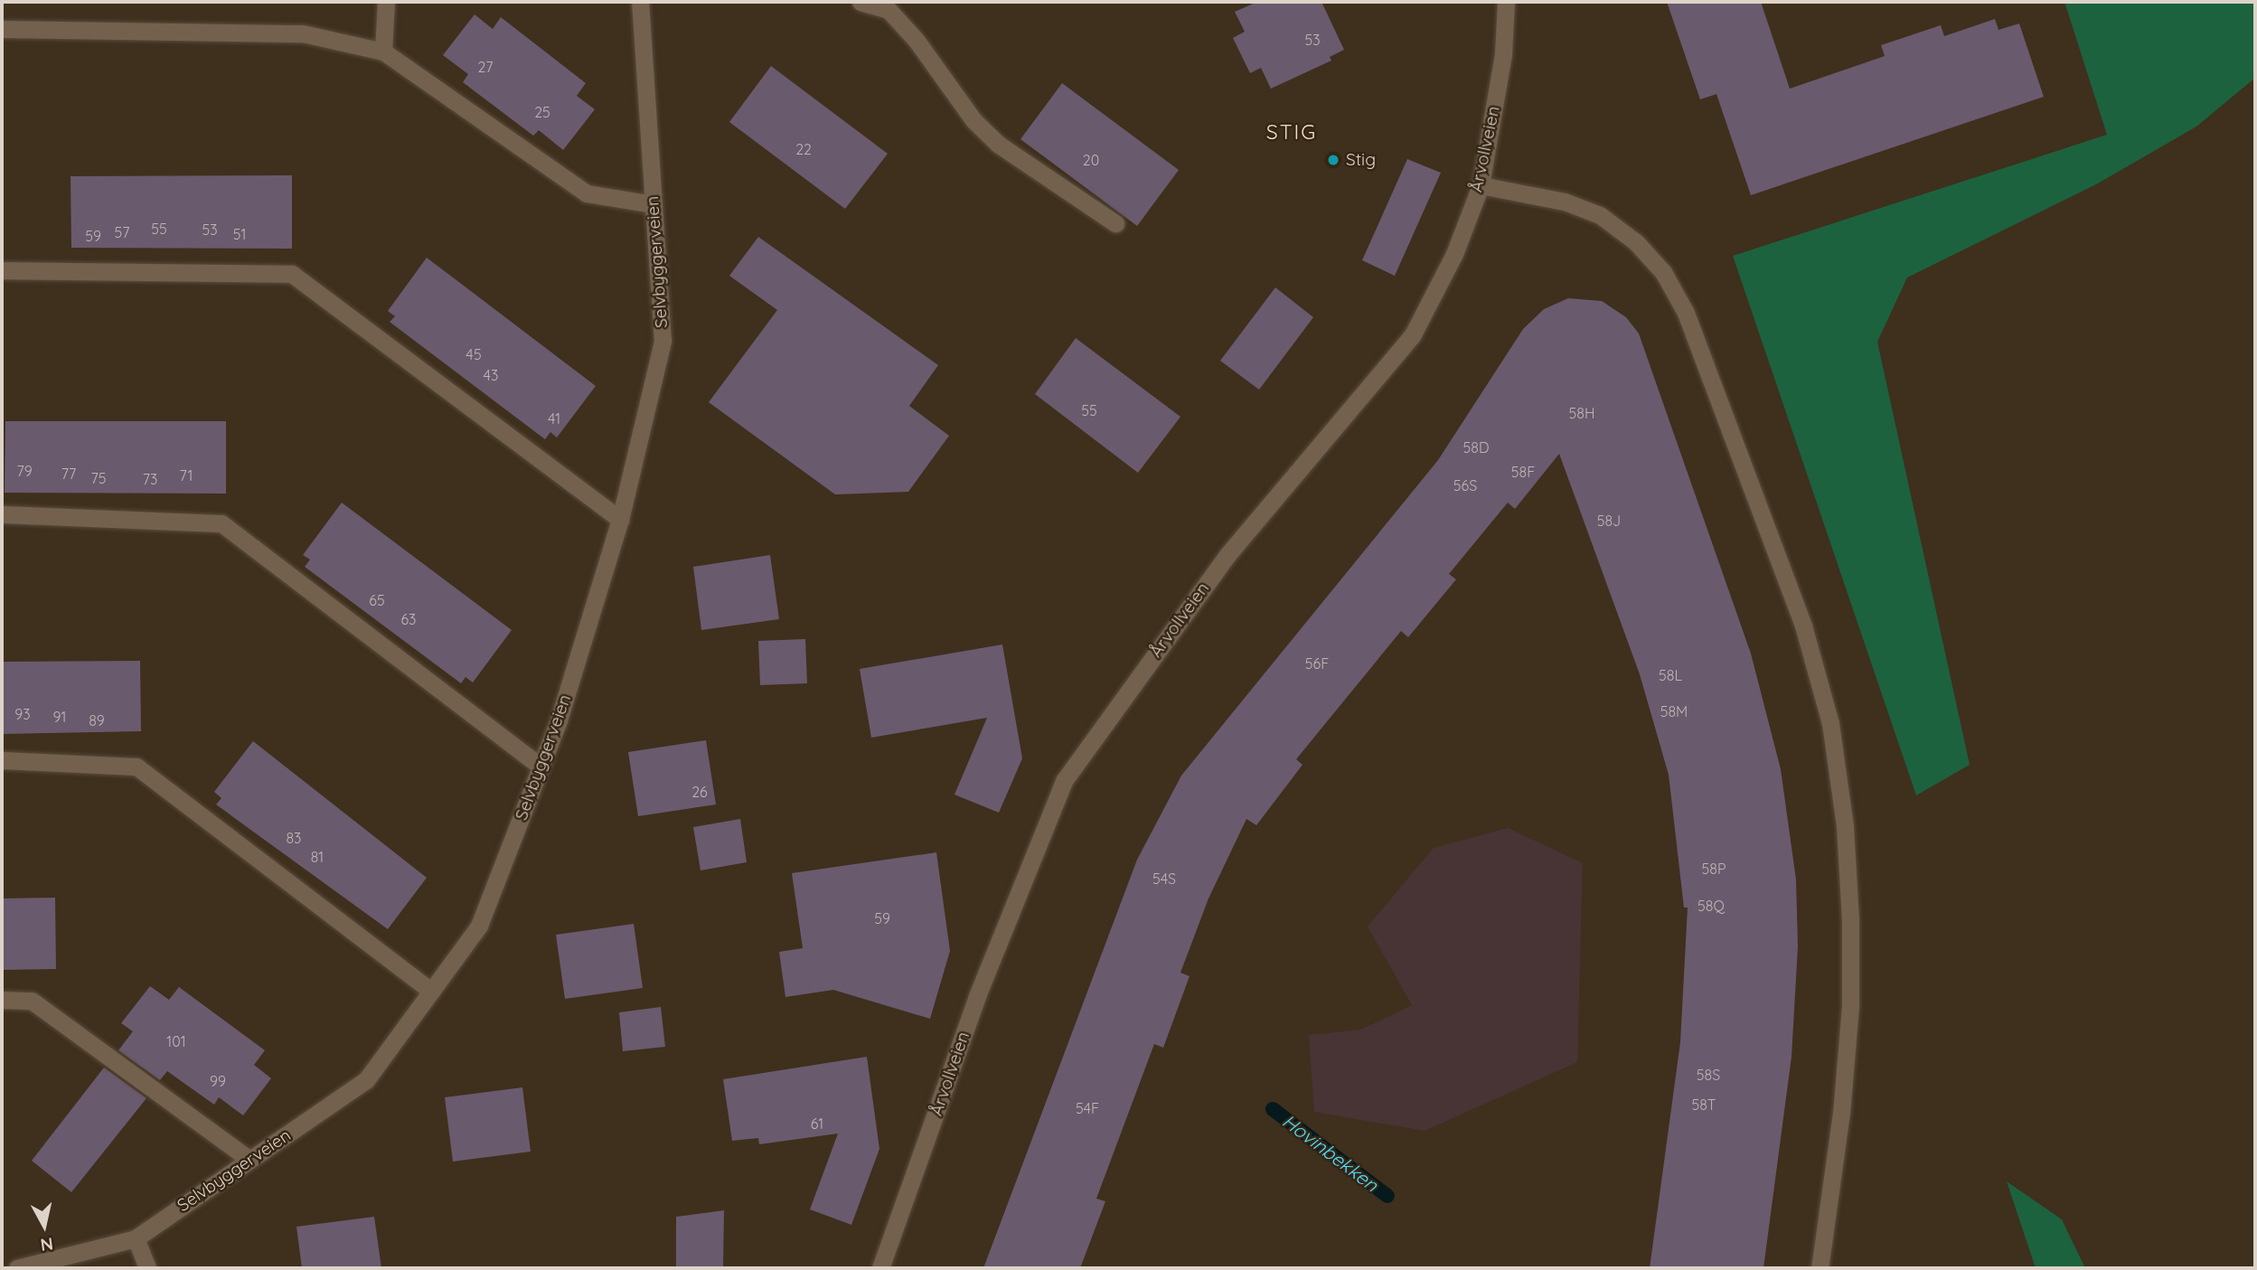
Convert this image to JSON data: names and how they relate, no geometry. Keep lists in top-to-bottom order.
{
  "streets": {
    "street": ["Årvollveien", "Selvbyggerveien"]
  },
  "districts": ["STIG"],
  "water": ["Hovinbekken"],
  "places": ["Stig"],
  "house_numbers": [
    "53",
    "27",
    "25",
    "22",
    "20",
    "55",
    "53",
    "57",
    "51",
    "59",
    "45",
    "43",
    "55",
    "58H",
    "41",
    "58D",
    "79",
    "58F",
    "77",
    "71",
    "75",
    "73",
    "56S",
    "58J",
    "65",
    "63",
    "56F",
    "58L",
    "58M",
    "93",
    "91",
    "89",
    "26",
    "83",
    "81",
    "58P",
    "54S",
    "58Q",
    "59",
    "101",
    "58S",
    "99",
    "58T",
    "54F",
    "61"
  ],
  "north": "bottom"
}
